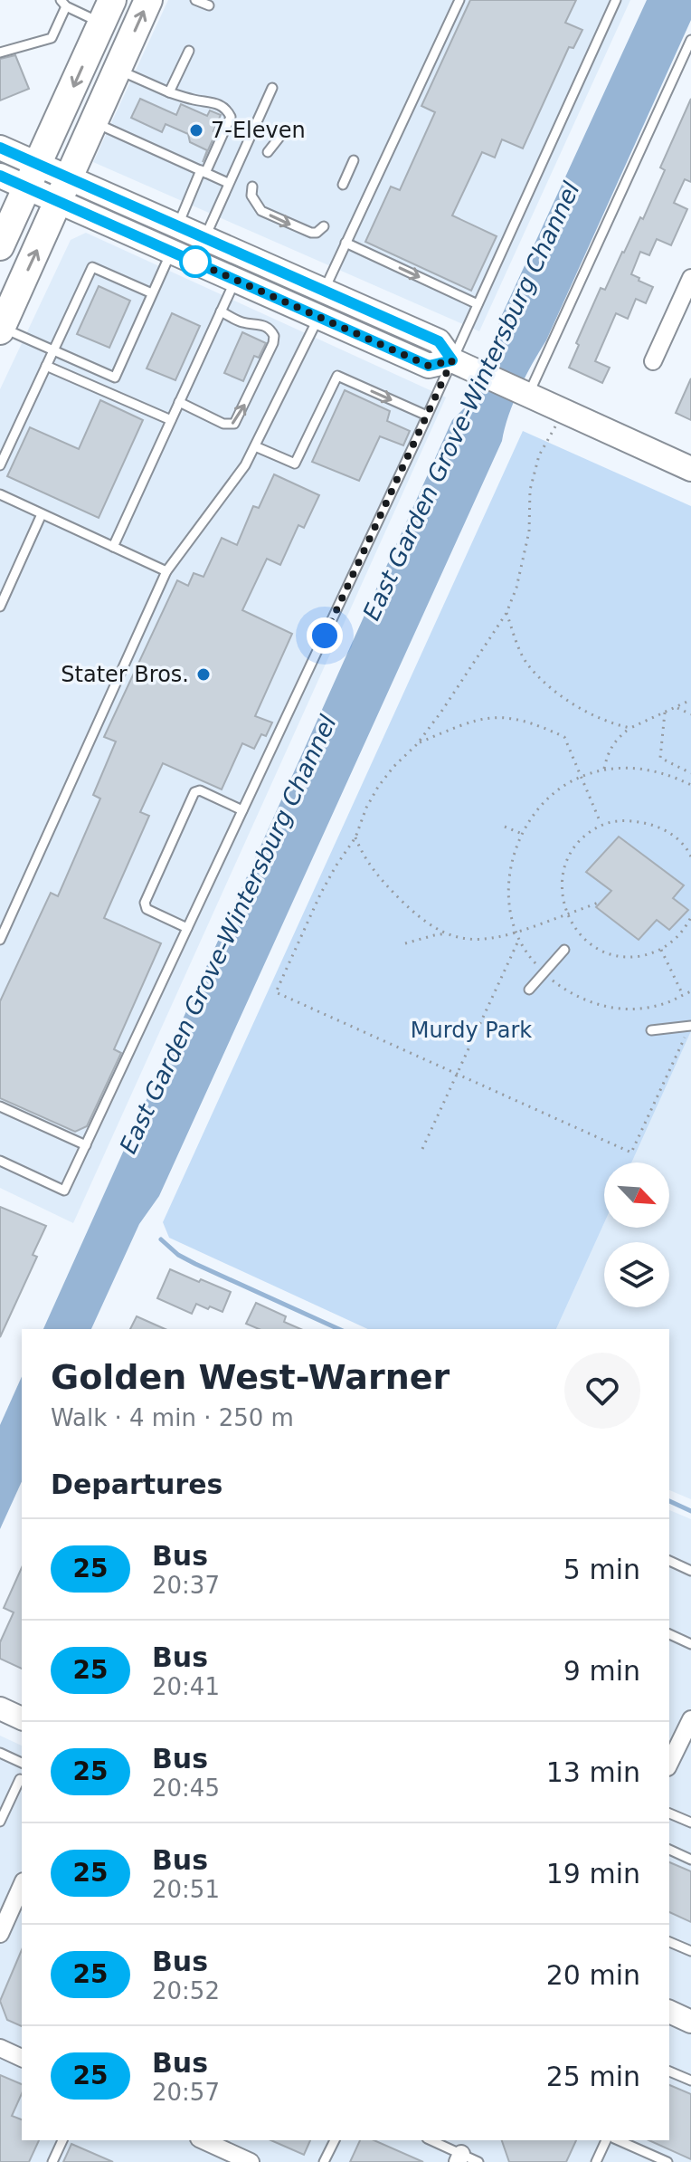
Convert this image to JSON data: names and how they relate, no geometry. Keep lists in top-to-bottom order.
{
  "water": ["East Garden Grove-Wintersburg Channel"],
  "parks": ["Murdy Park"],
  "places": ["7-Eleven", "Stater Bros."],
  "lines": ["bus line 25"],
  "north": "bottom right",
  "page": {
    "heading": [
      ["Golden West-Warner", "Walk · 4 min · 250 m"],
      "Departures"
    ],
    "list": [
      {
        "mark": "25",
        "name": "Bus",
        "note": "20:37",
        "value": "5 min"
      },
      {
        "mark": "25",
        "name": "Bus",
        "note": "20:41",
        "value": "9 min"
      },
      {
        "mark": "25",
        "name": "Bus",
        "note": "20:45",
        "value": "13 min"
      },
      {
        "mark": "25",
        "name": "Bus",
        "note": "20:51",
        "value": "19 min"
      },
      {
        "mark": "25",
        "name": "Bus",
        "note": "20:52",
        "value": "20 min"
      },
      {
        "mark": "25",
        "name": "Bus",
        "note": "20:57",
        "value": "25 min"
      }
    ]
  }
}
